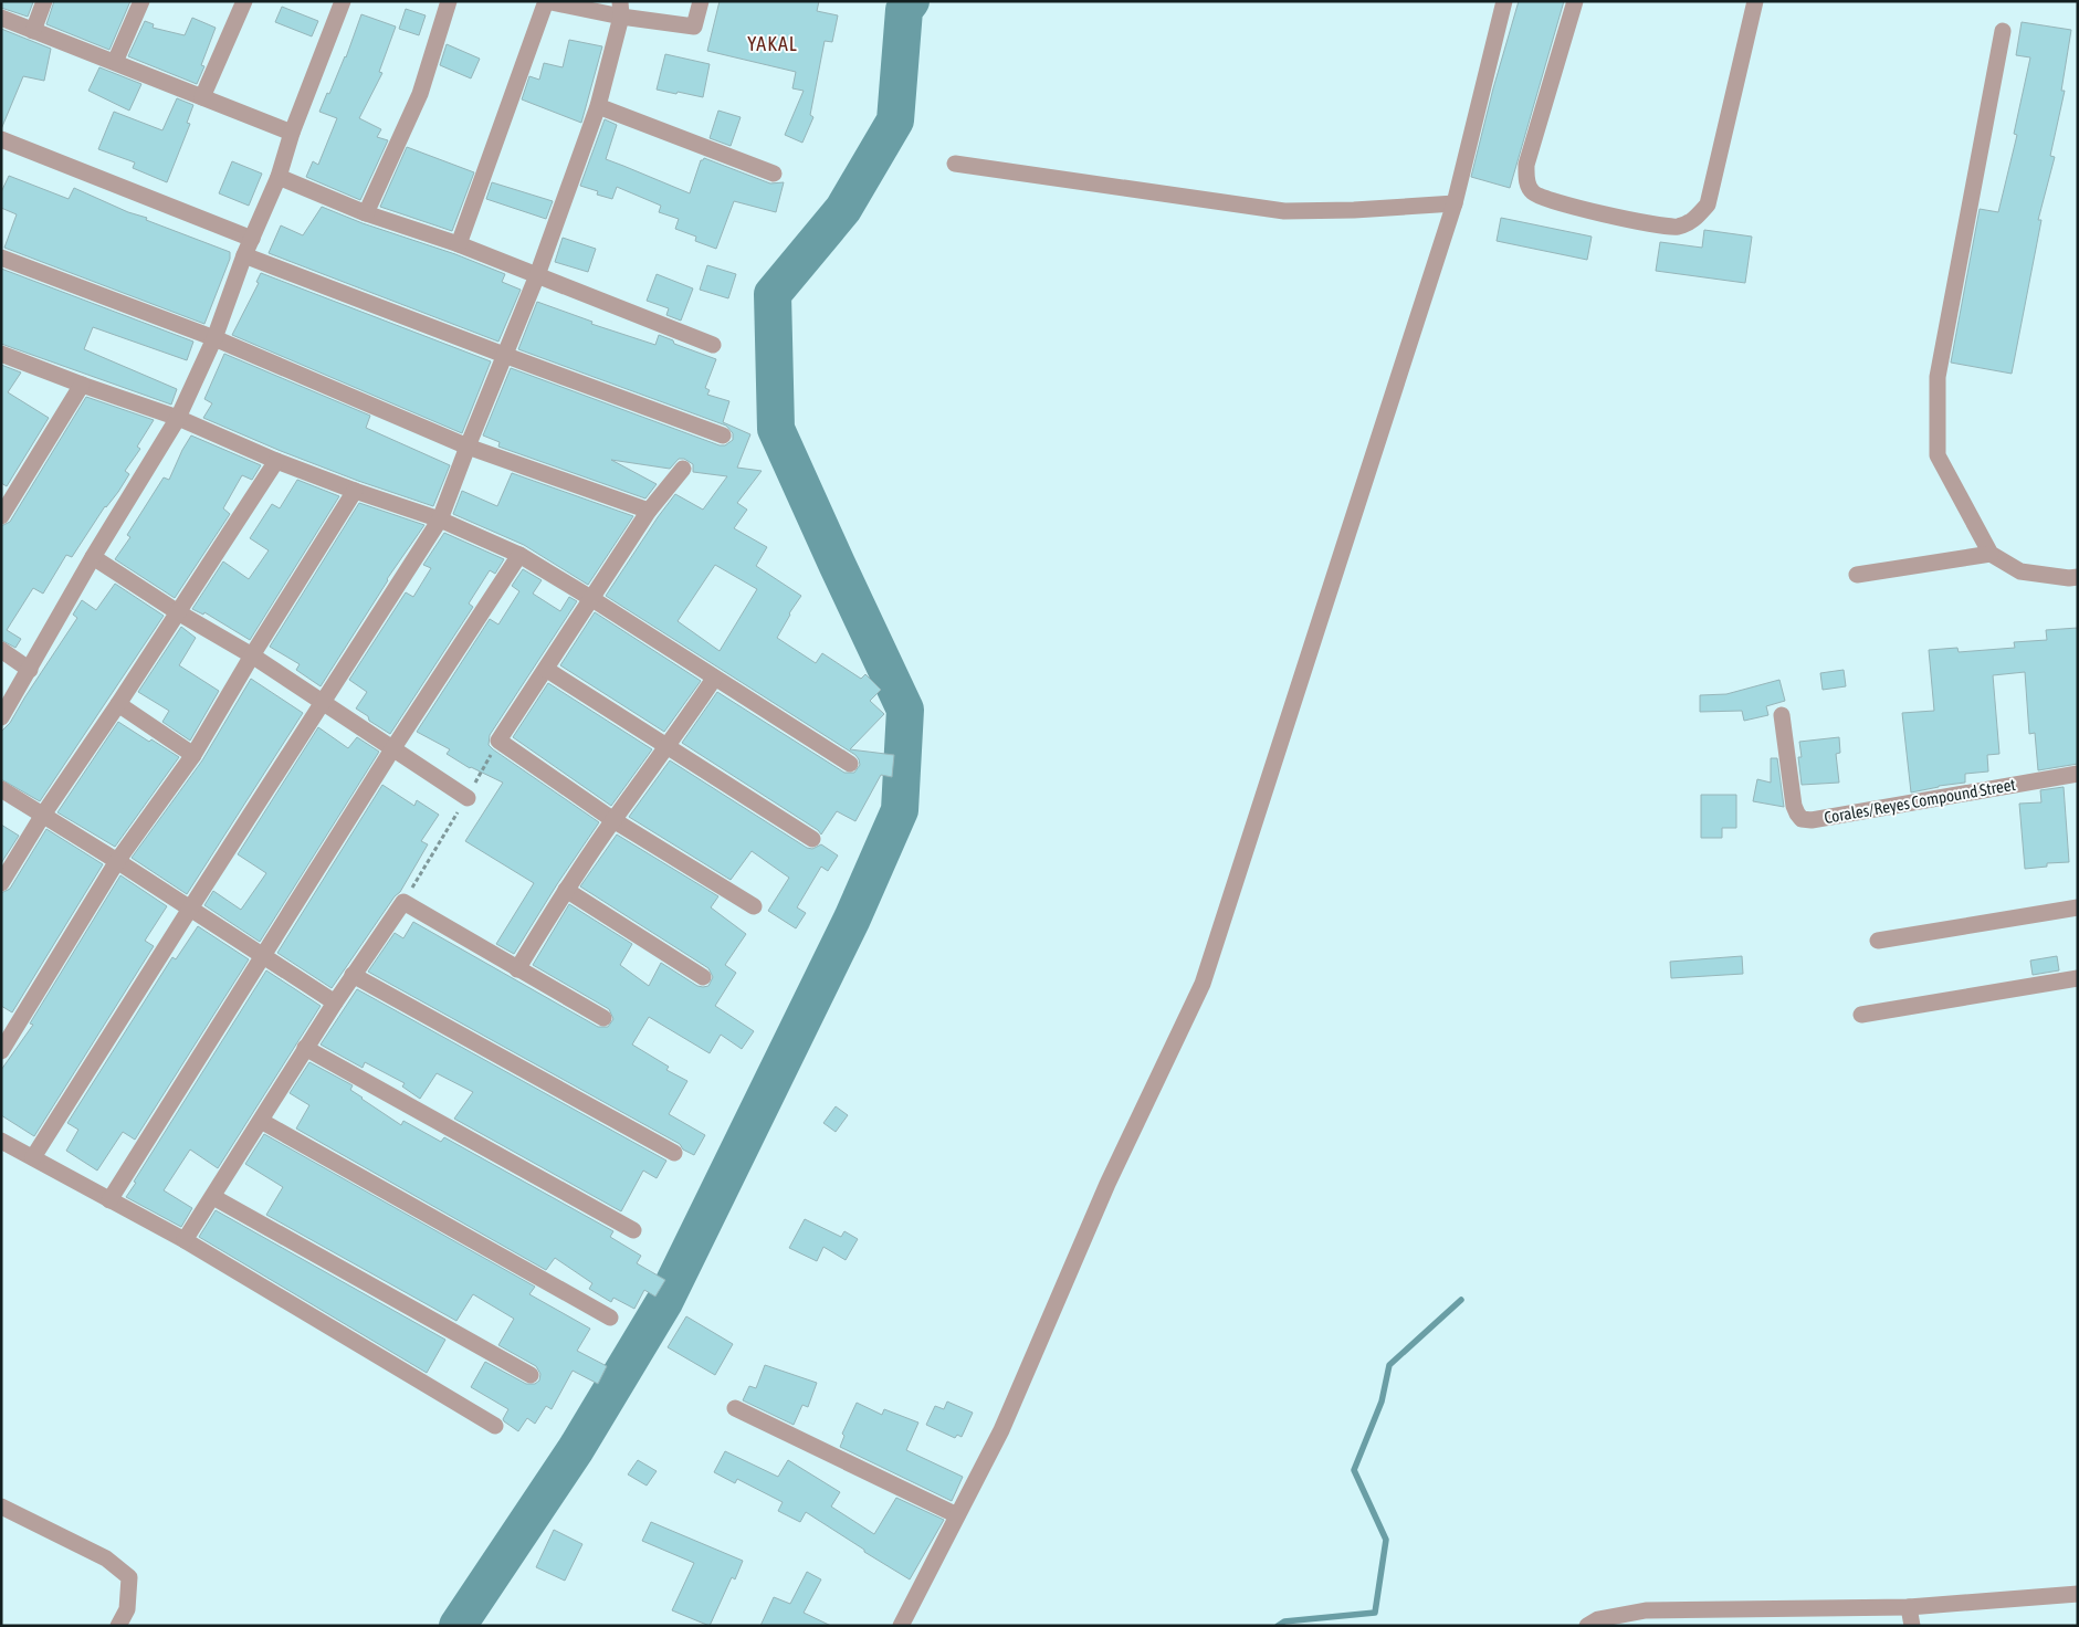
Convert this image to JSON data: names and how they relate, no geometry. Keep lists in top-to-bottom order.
{
  "streets": {
    "street": ["Corales/Reyes Compound Street"]
  },
  "districts": ["YAKAL"]
}
